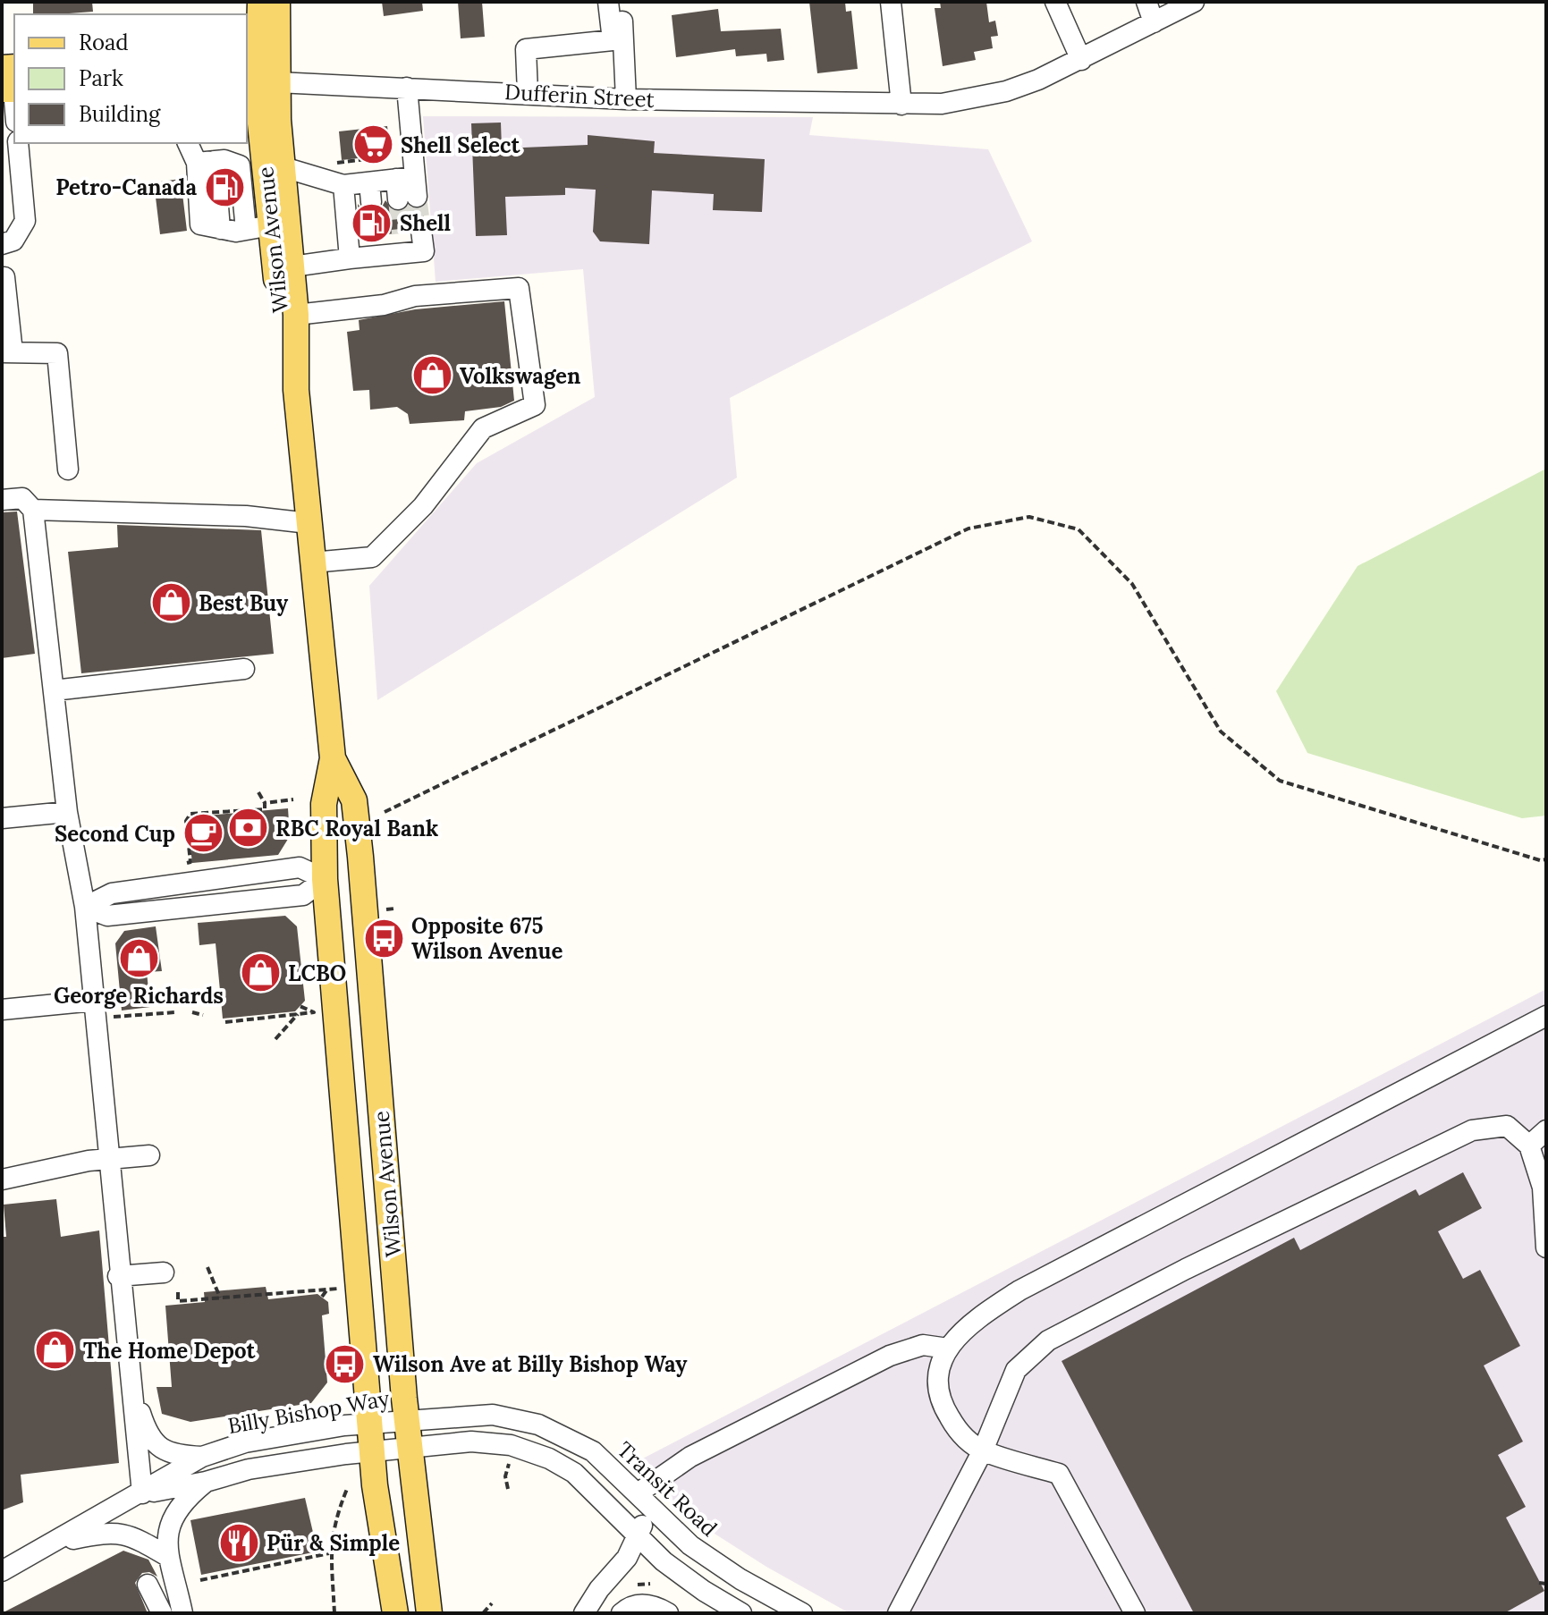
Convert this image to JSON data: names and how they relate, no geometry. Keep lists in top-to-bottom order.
{
  "streets": {
    "main road": ["Wilson Avenue"],
    "street": ["Dufferin Street", "Billy Bishop Way", "Transit Road"]
  },
  "crossings": [
    ["Dufferin Street", "Wilson Avenue"],
    ["Wilson Avenue", "Billy Bishop Way"],
    ["Wilson Avenue", "Transit Road"],
    ["Billy Bishop Way", "Transit Road"]
  ],
  "places": {
    "supermarket": ["Shell Select"],
    "fuel station": ["Petro-Canada", "Shell"],
    "shop": [
      "Volkswagen",
      "Best Buy",
      "George Richards",
      "LCBO",
      "The Home Depot"
    ],
    "bank": ["RBC Royal Bank"],
    "cafe": ["Second Cup"],
    "bus stop": ["Opposite 675 Wilson Avenue", "Wilson Ave at Billy Bishop Way"],
    "restaurant": ["Pür & Simple"]
  },
  "legend": ["Road", "Park", "Building"]
}
